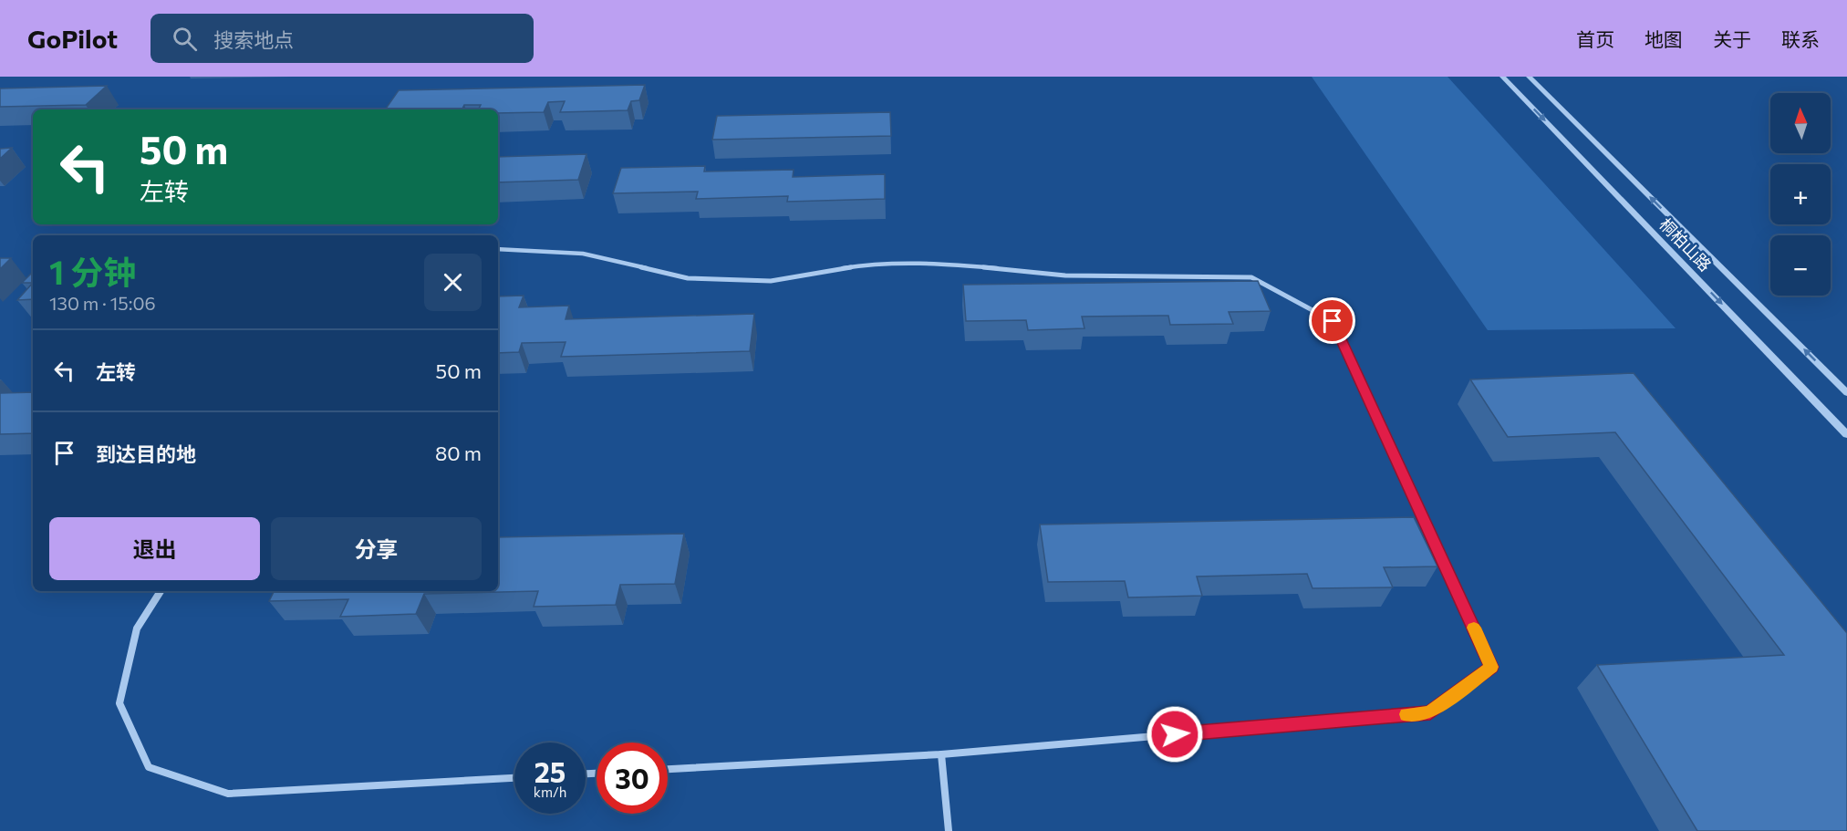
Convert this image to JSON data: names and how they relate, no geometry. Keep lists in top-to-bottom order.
{
  "streets": {
    "street": ["桐柏山路"]
  },
  "north": "top",
  "page": {
    "header": "GoPilot",
    "search": "搜索地点",
    "nav": [
      "首页",
      "地图",
      "关于",
      "联系"
    ],
    "map_buttons": ["+", "−"],
    "turn": ["50 m", "左转"],
    "heading": ["1 分钟", "130 m · 15:06"],
    "list": [
      {
        "name": "左转",
        "value": "50 m"
      },
      {
        "name": "到达目的地",
        "value": "80 m"
      }
    ],
    "buttons": ["退出", "分享"],
    "speed": "25 km/h",
    "limit": "30"
  }
}
